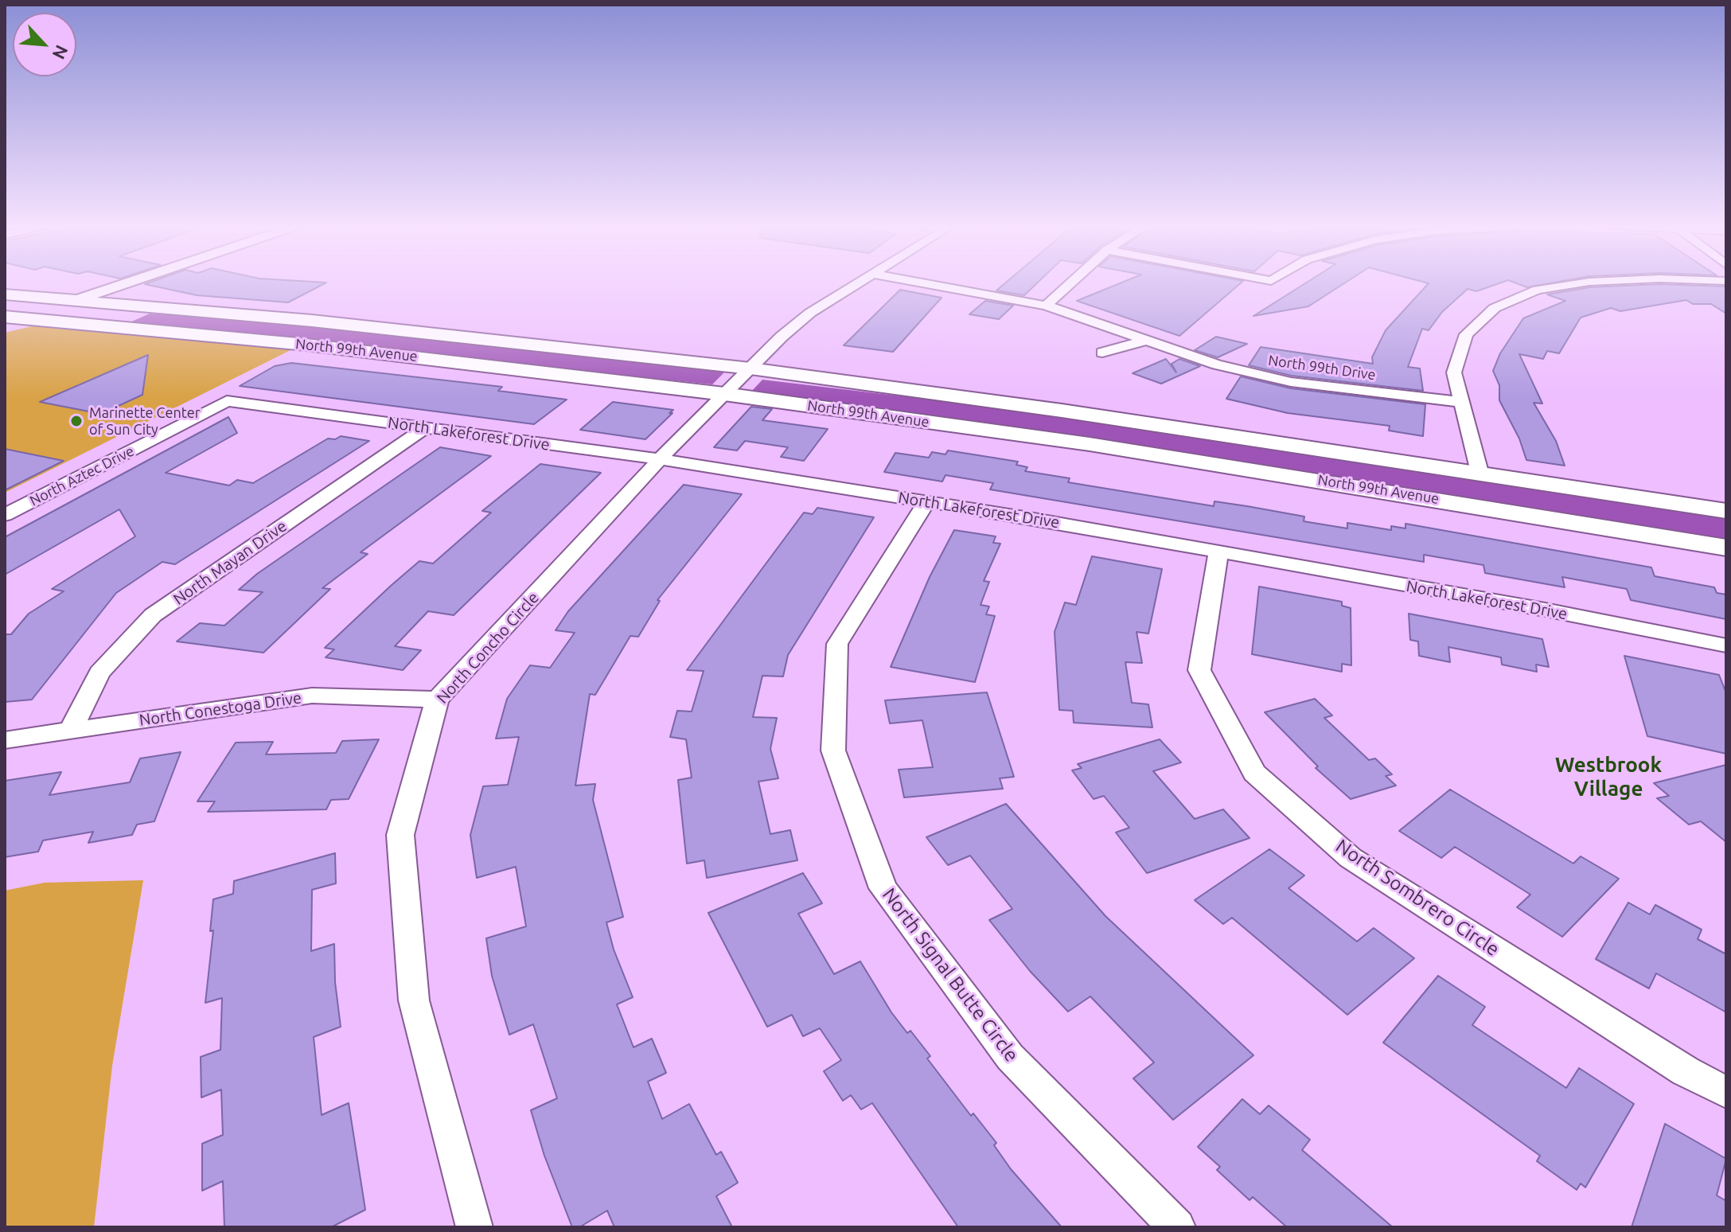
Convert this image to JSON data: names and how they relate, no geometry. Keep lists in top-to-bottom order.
{
  "streets": {
    "main road": ["North 99th Avenue"],
    "street": [
      "North 99th Drive",
      "North Lakeforest Drive",
      "North Aztec Drive",
      "North Mayan Drive",
      "North Concho Circle",
      "North Conestoga Drive",
      "North Sombrero Circle",
      "North Signal Butte Circle"
    ]
  },
  "crossings": [
    ["North 99th Avenue", "North Concho Circle"],
    ["North Lakeforest Drive", "North Aztec Drive"],
    ["North Lakeforest Drive", "North Mayan Drive"],
    ["North Lakeforest Drive", "North Concho Circle"],
    ["North Lakeforest Drive", "North Sombrero Circle"],
    ["North Lakeforest Drive", "North Signal Butte Circle"],
    ["North Mayan Drive", "North Conestoga Drive"],
    ["North Concho Circle", "North Conestoga Drive"]
  ],
  "districts": ["Westbrook Village"],
  "places": ["Marinette Center of Sun City"],
  "north": "bottom right"
}
